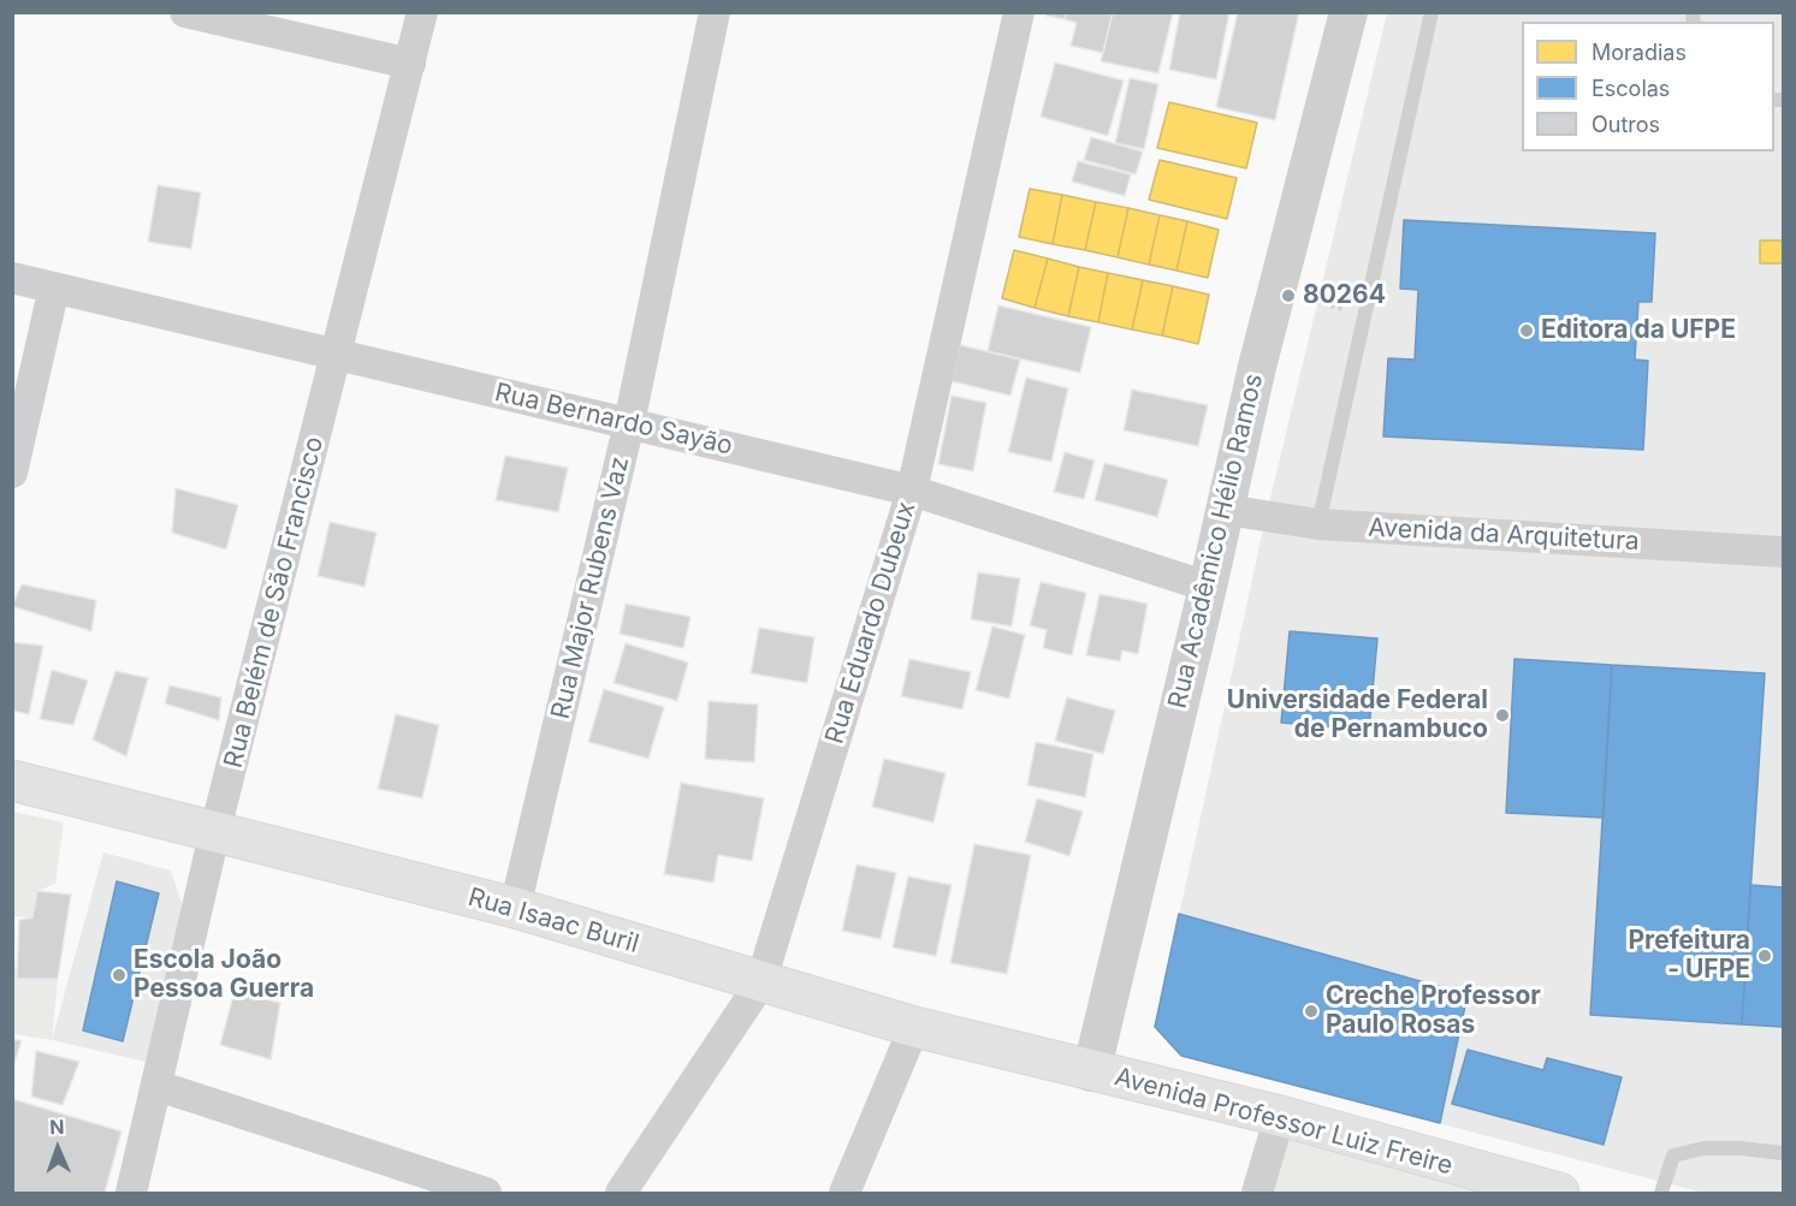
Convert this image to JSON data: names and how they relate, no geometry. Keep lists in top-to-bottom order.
{
  "streets": {
    "main road": ["Rua Isaac Buril", "Avenida Professor Luiz Freire"],
    "street": [
      "Rua Bernardo Sayão",
      "Avenida da Arquitetura",
      "Rua Acadêmico Hélio Ramos",
      "Rua Major Rubens Vaz",
      "Rua Belém de São Francisco",
      "Rua Eduardo Dubeux"
    ]
  },
  "crossings": [
    ["Rua Bernardo Sayão", "Rua Acadêmico Hélio Ramos"],
    ["Rua Bernardo Sayão", "Rua Major Rubens Vaz"],
    ["Rua Bernardo Sayão", "Rua Belém de São Francisco"],
    ["Rua Bernardo Sayão", "Rua Eduardo Dubeux"],
    ["Avenida da Arquitetura", "Rua Acadêmico Hélio Ramos"],
    ["Rua Acadêmico Hélio Ramos", "Rua Isaac Buril"],
    ["Rua Acadêmico Hélio Ramos", "Avenida Professor Luiz Freire"],
    ["Rua Major Rubens Vaz", "Rua Isaac Buril"],
    ["Rua Belém de São Francisco", "Rua Isaac Buril"],
    ["Rua Eduardo Dubeux", "Rua Isaac Buril"],
    ["Rua Isaac Buril", "Avenida Professor Luiz Freire"]
  ],
  "places": [
    "80264",
    "Editora da UFPE",
    "Universidade Federal de Pernambuco",
    "Prefeitura - UFPE",
    "Escola João Pessoa Guerra",
    "Creche Professor Paulo Rosas"
  ],
  "legend": ["Moradias", "Escolas", "Outros"],
  "north": "top"
}
